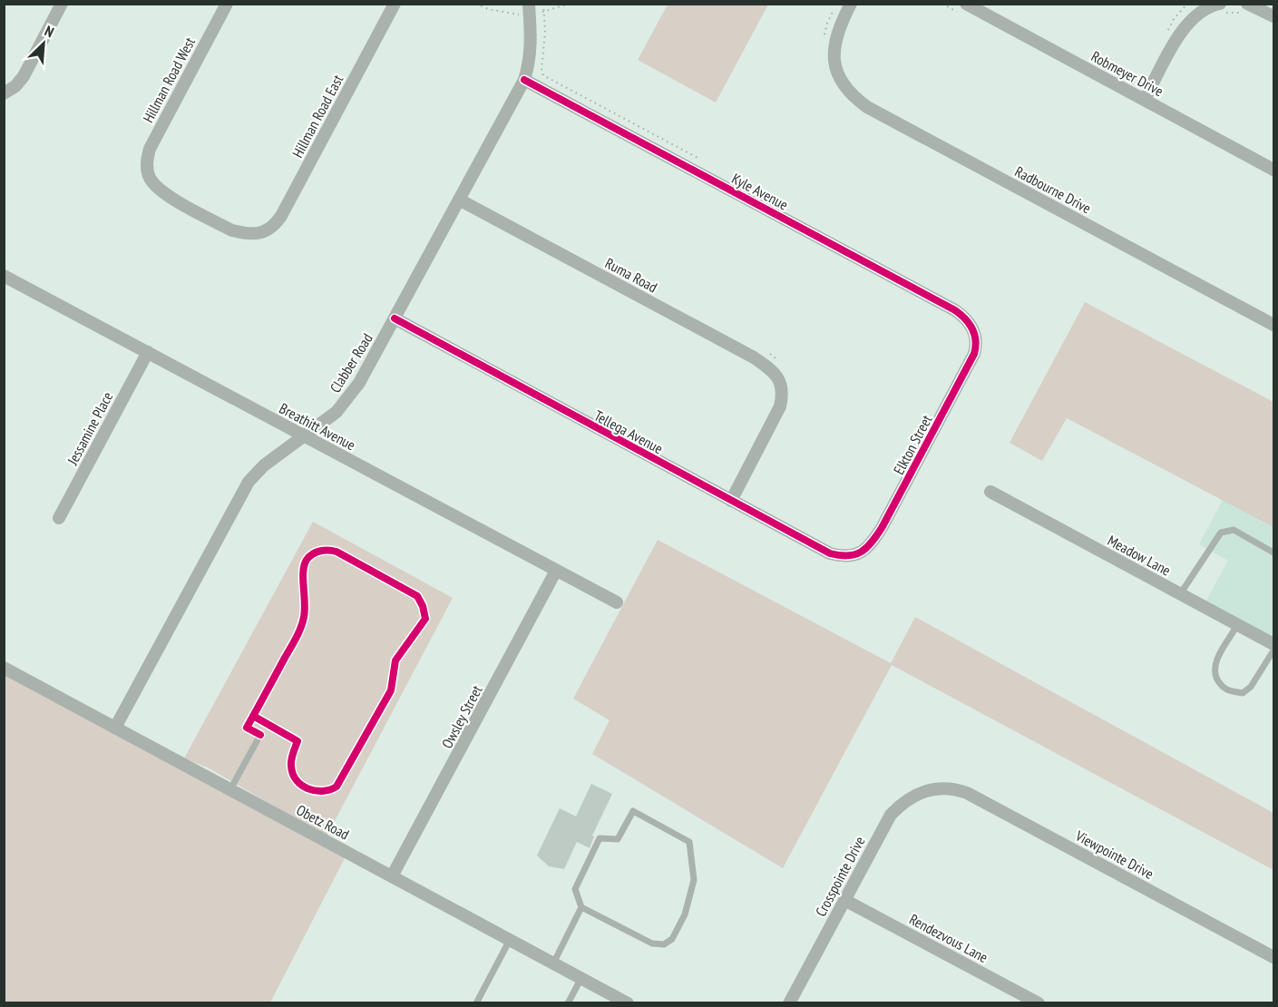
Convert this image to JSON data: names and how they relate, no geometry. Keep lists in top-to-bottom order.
{
  "streets": {
    "street": [
      "Robmeyer Drive",
      "Hillman Road West",
      "Hillman Road East",
      "Radbourne Drive",
      "Kyle Avenue",
      "Ruma Road",
      "Clabber Road",
      "Breathitt Avenue",
      "Jessamine Place",
      "Tellega Avenue",
      "Elkton Street",
      "Meadow Lane",
      "Owsley Street",
      "Obetz Road",
      "Viewpointe Drive",
      "Crosspointe Drive",
      "Rendezvous Lane"
    ]
  },
  "crossings": [
    ["Hillman Road West", "Hillman Road East"],
    ["Kyle Avenue", "Clabber Road"],
    ["Kyle Avenue", "Elkton Street"],
    ["Ruma Road", "Clabber Road"],
    ["Ruma Road", "Tellega Avenue"],
    ["Clabber Road", "Breathitt Avenue"],
    ["Clabber Road", "Tellega Avenue"],
    ["Clabber Road", "Obetz Road"],
    ["Breathitt Avenue", "Jessamine Place"],
    ["Breathitt Avenue", "Owsley Street"],
    ["Tellega Avenue", "Elkton Street"],
    ["Owsley Street", "Obetz Road"],
    ["Viewpointe Drive", "Crosspointe Drive"],
    ["Crosspointe Drive", "Rendezvous Lane"]
  ],
  "north": "top right"
}
